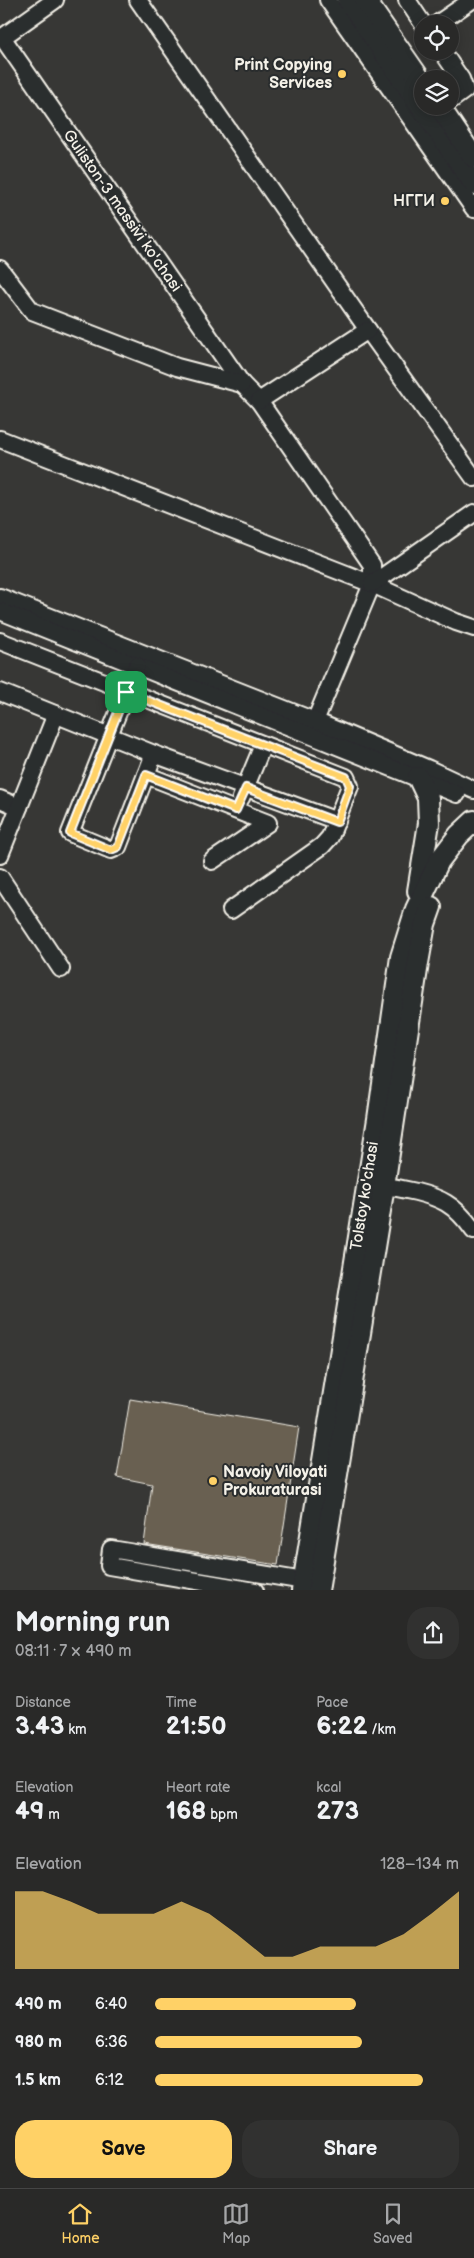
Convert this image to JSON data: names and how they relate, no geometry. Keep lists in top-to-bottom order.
{
  "streets": {
    "main road": ["Tolstoy ko'chasi"],
    "street": ["Guliston-3 massivi ko'chasi"]
  },
  "places": ["Print Copying Services", "НГГИ", "Navoiy Viloyati Prokuraturasi"],
  "page": {
    "heading": ["Morning run", "08:11 · 7 × 490 m"],
    "stats": [
      ["Distance", "3.43 km"],
      ["Time", "21:50"],
      ["Pace", "6:22 /km"],
      ["Elevation", "49 m"],
      ["Heart rate", "168 bpm"],
      ["kcal", "273"]
    ],
    "chart": ["Elevation", "128–134 m"],
    "list": [
      {
        "name": "490 m",
        "note": "6:40"
      },
      {
        "name": "980 m",
        "note": "6:36"
      },
      {
        "name": "1.5 km",
        "note": "6:12"
      }
    ],
    "buttons": ["Save", "Share"],
    "tabs": ["Home", "Map", "Saved"]
  }
}
